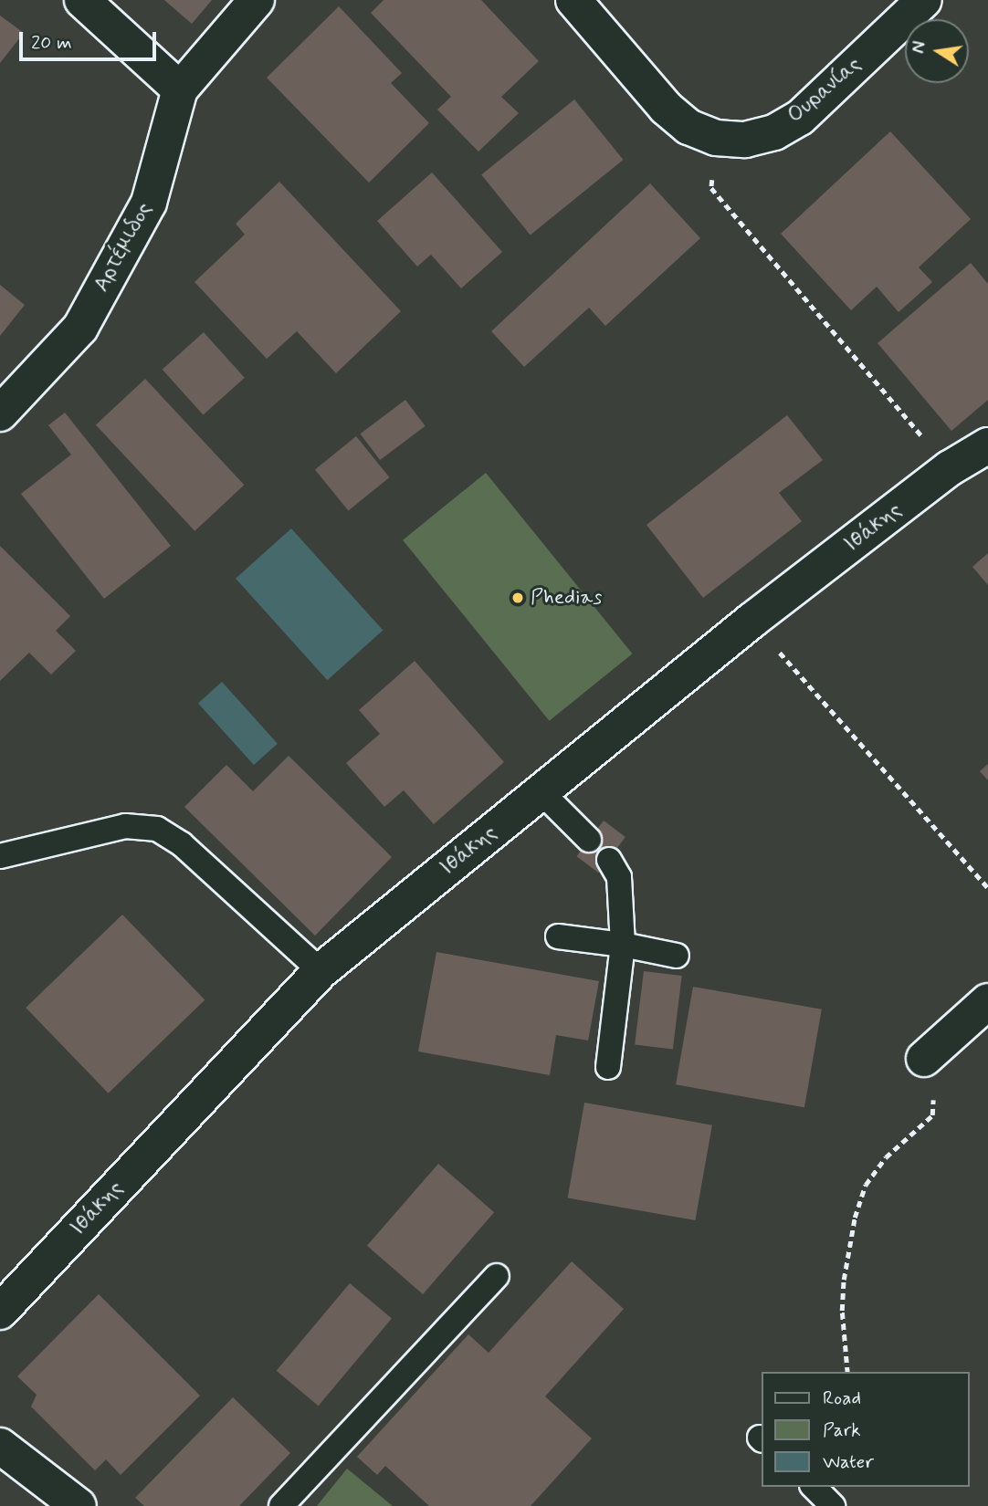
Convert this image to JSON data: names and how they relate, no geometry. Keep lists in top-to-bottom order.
{
  "streets": {
    "street": ["Ουρανίας", "Αρτέμιδος", "Ιθάκης"]
  },
  "places": ["Phedias"],
  "legend": ["Road", "Park", "Water"],
  "scale_bar": "20 m",
  "north": "left"
}
